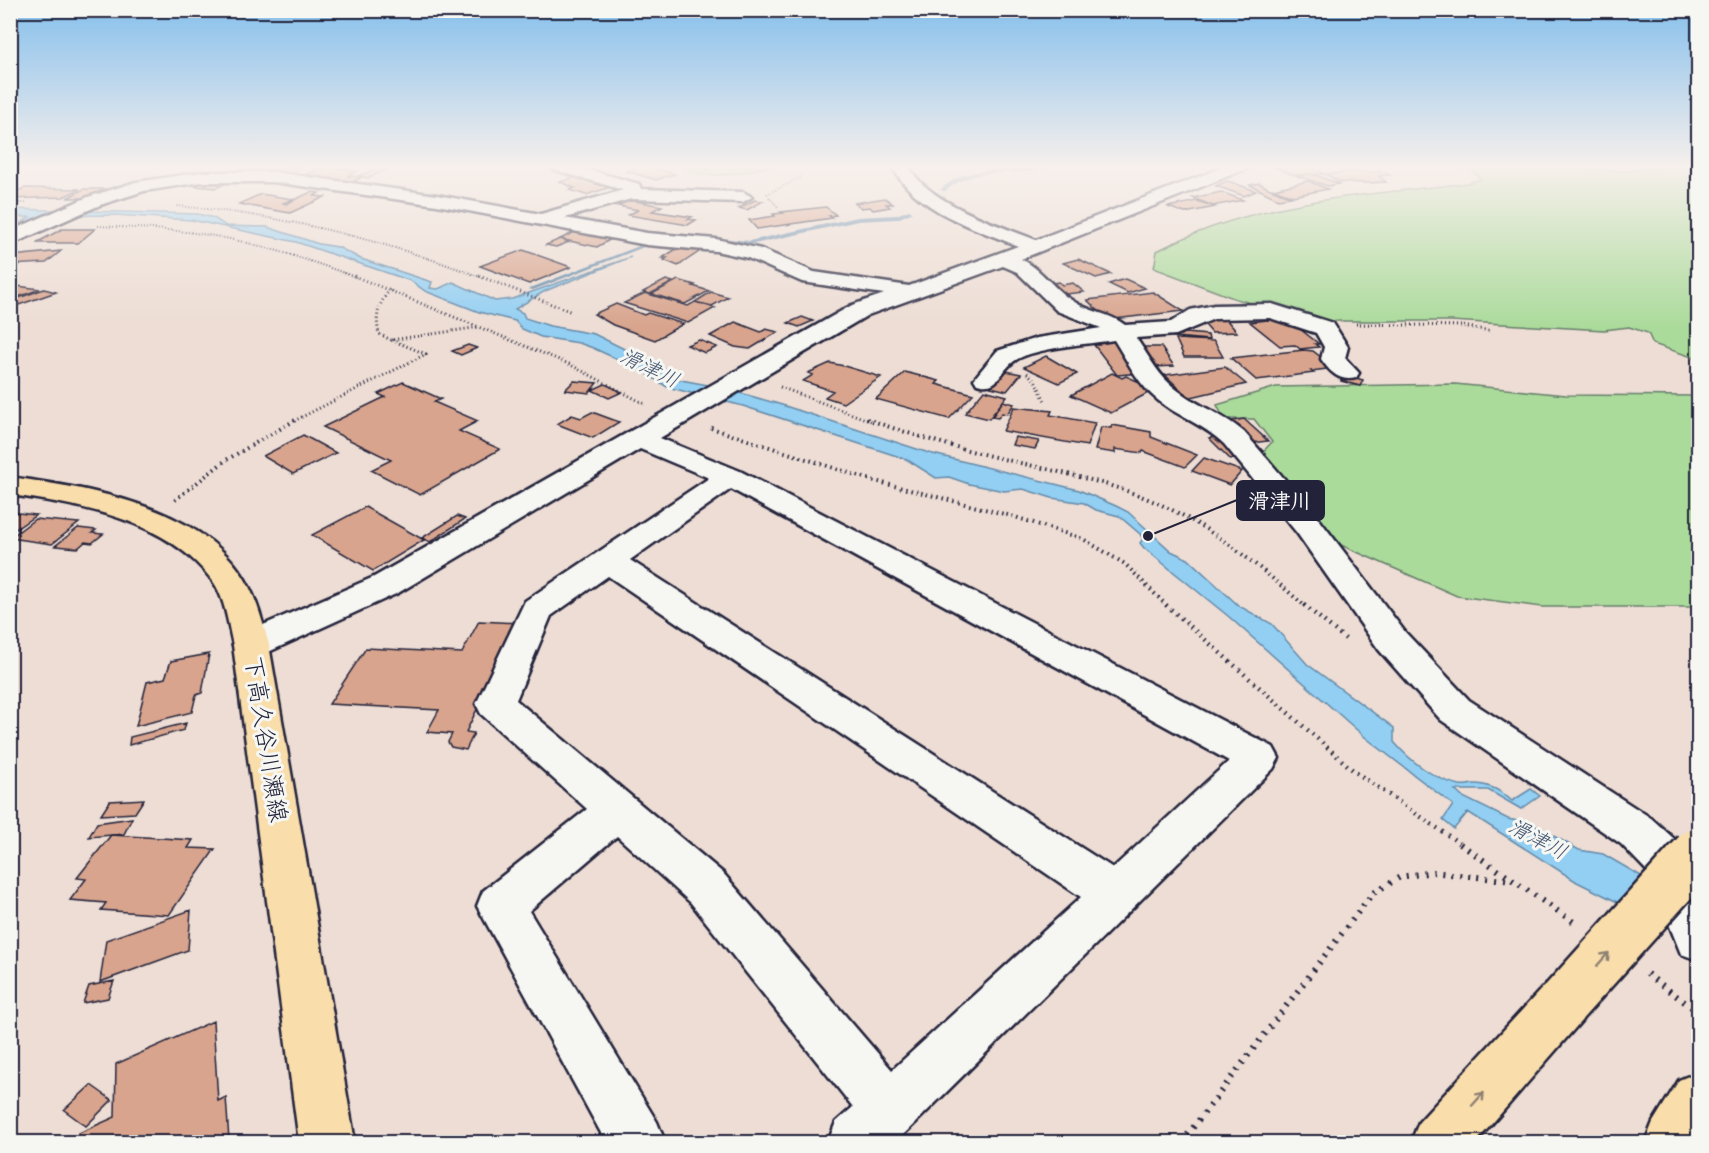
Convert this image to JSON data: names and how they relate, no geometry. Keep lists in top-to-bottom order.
{
  "streets": {
    "main road": ["下高久谷川瀬線"]
  },
  "water": ["滑津川"],
  "places": ["滑津川"]
}
